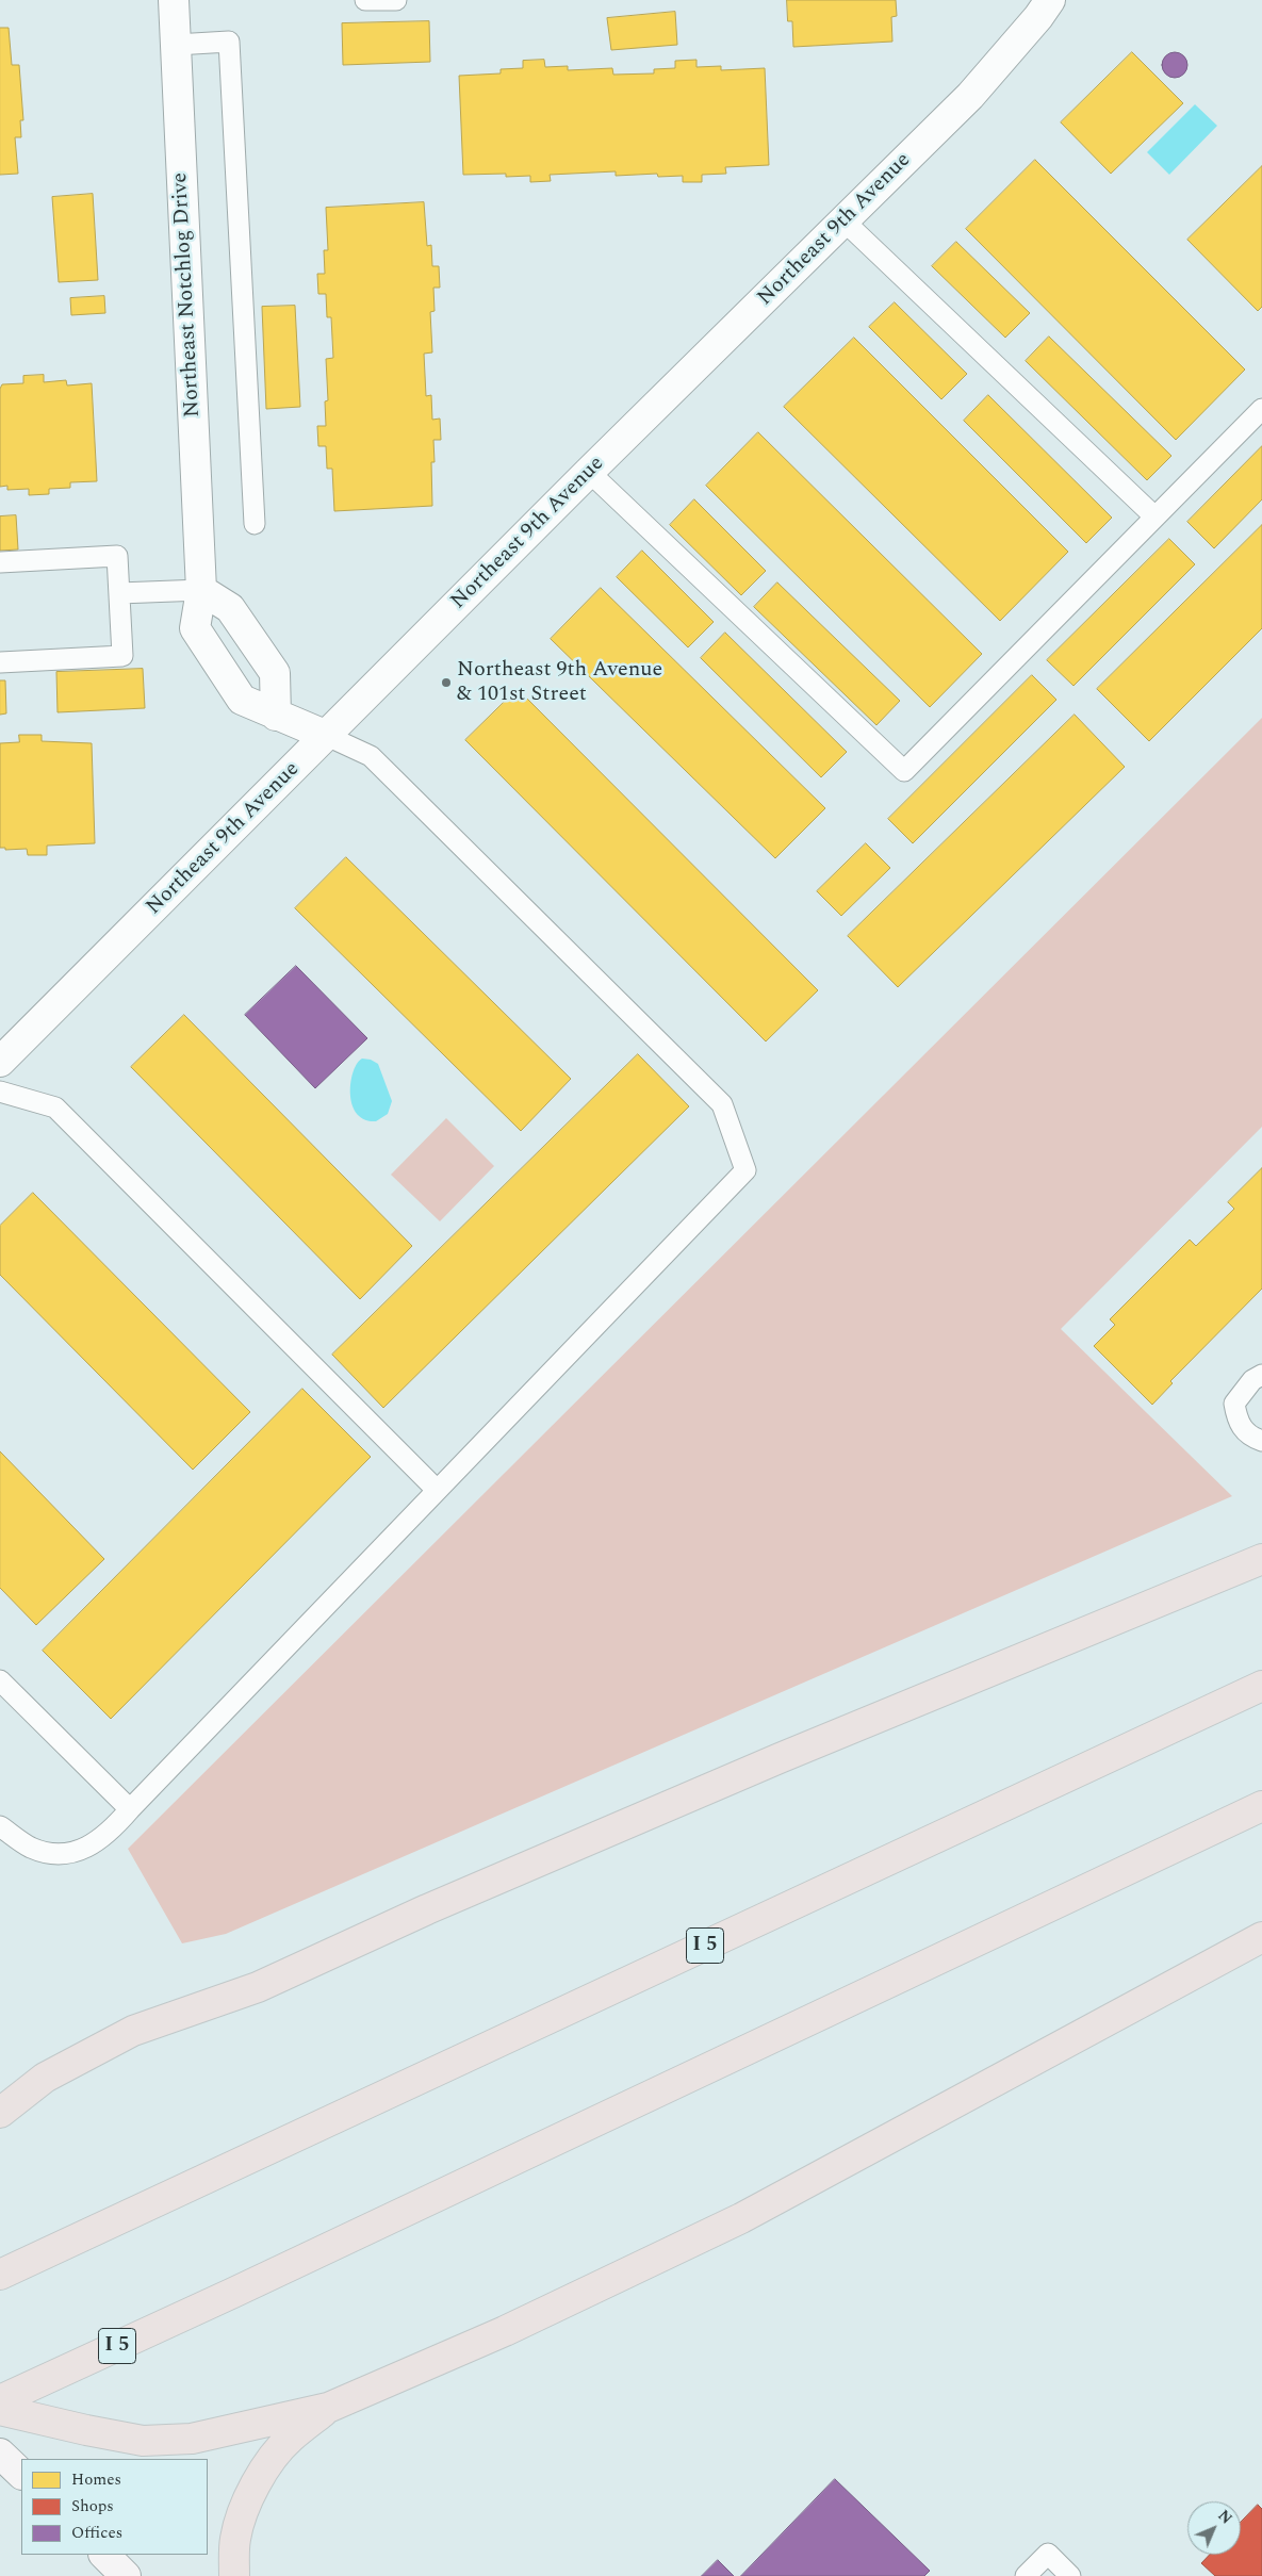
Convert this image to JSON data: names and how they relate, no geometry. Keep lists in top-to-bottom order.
{
  "streets": {
    "highway": ["I 5"],
    "street": ["Northeast 9th Avenue", "Northeast Notchlog Drive"]
  },
  "crossings": [
    ["Northeast 9th Avenue", "Northeast Notchlog Drive"]
  ],
  "places": ["Northeast 9th Avenue & 101st Street"],
  "legend": ["Homes", "Shops", "Offices"],
  "north": "top right"
}
